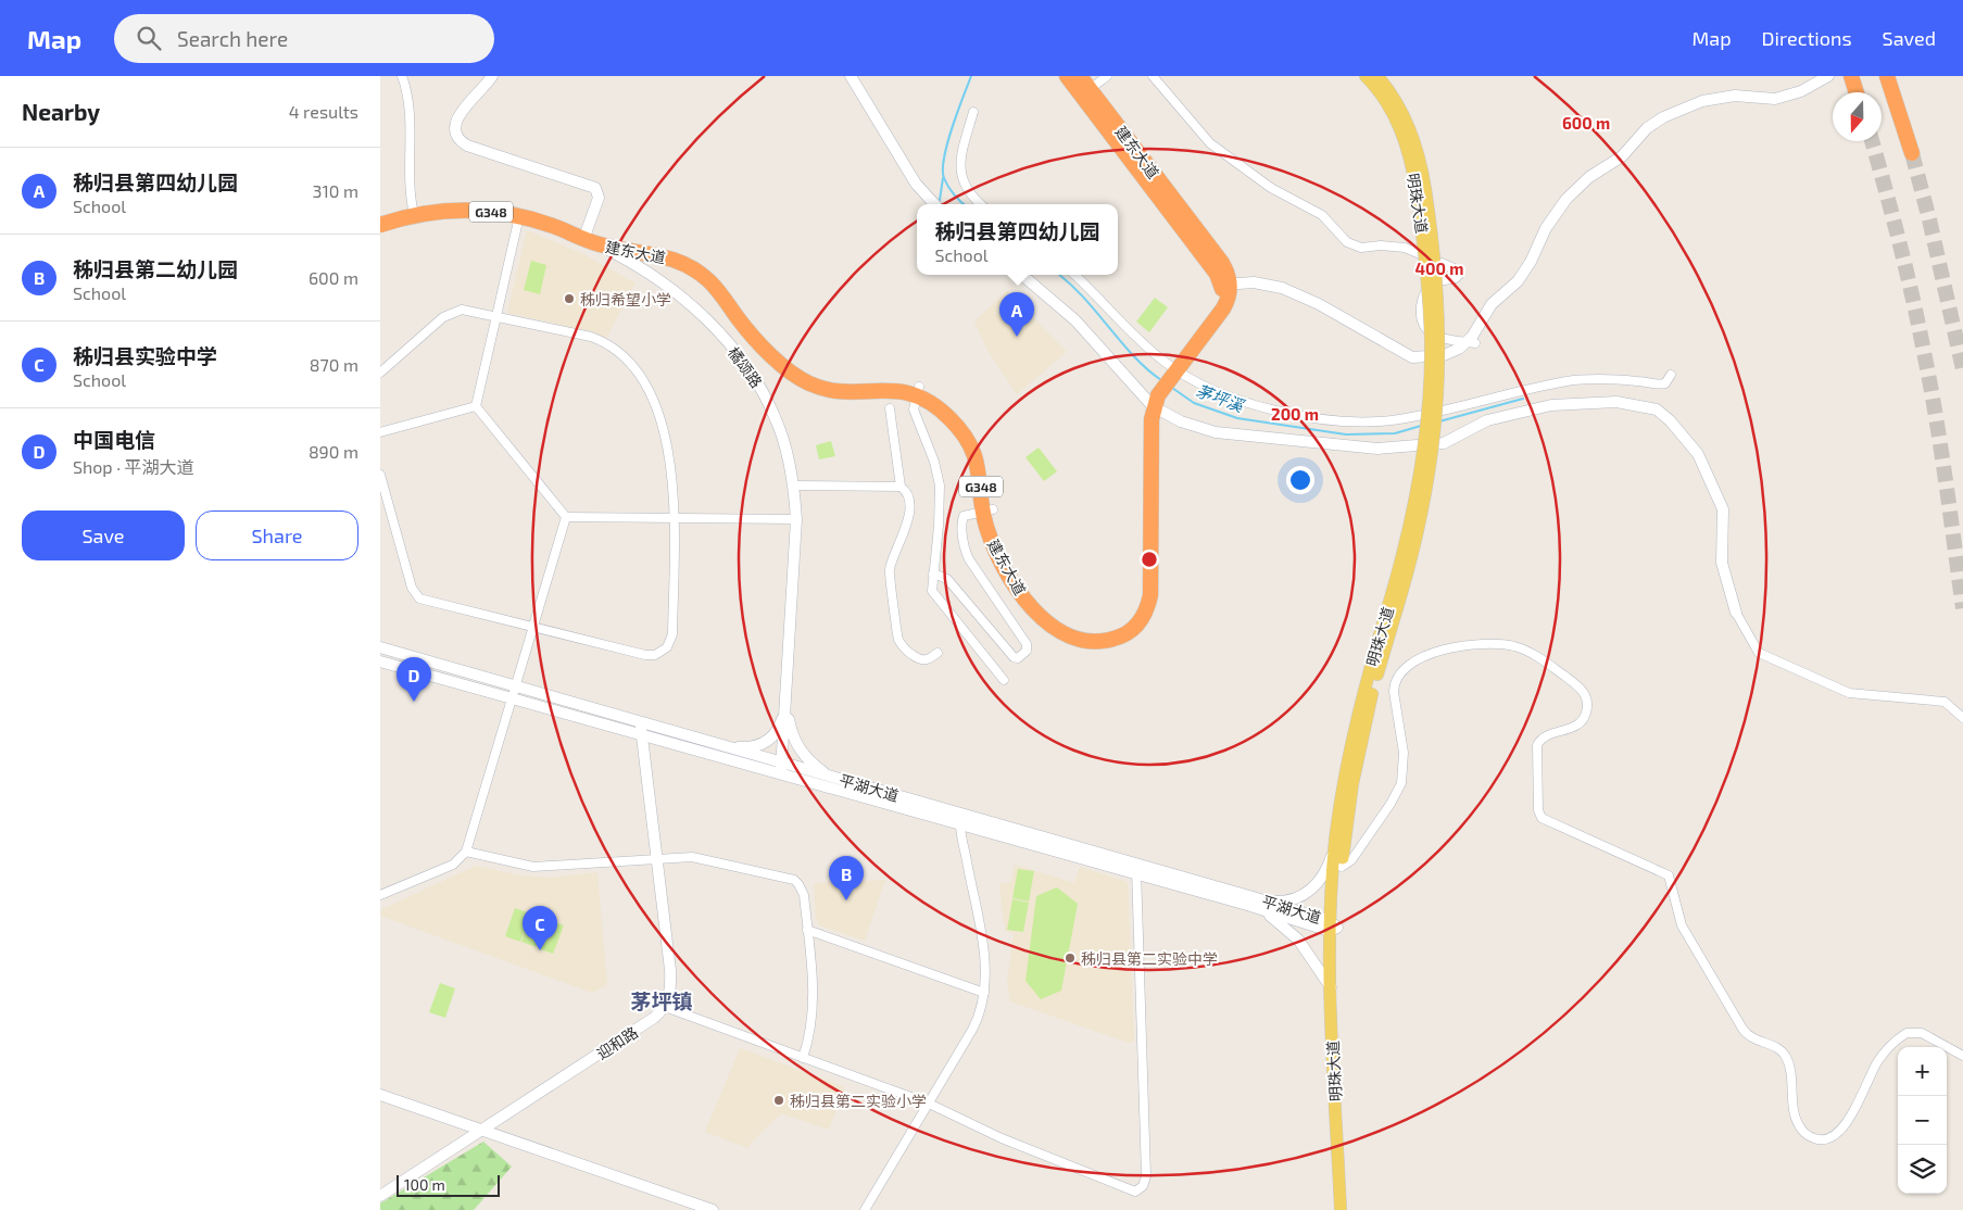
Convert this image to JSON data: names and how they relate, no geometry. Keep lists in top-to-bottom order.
{
  "streets": {
    "highway": ["建东大道", "G348", "橘颂路"],
    "main road": ["明珠大道"],
    "street": ["平湖大道", "迎和路"]
  },
  "crossings": [
    ["建东大道", "橘颂路"],
    ["明珠大道", "平湖大道"],
    ["橘颂路", "平湖大道"]
  ],
  "districts": ["茅坪镇"],
  "water": ["茅坪溪"],
  "places": ["秭归希望小学", "秭归县第二实验中学", "秭归县第二实验小学"],
  "scale_bar": "100 m",
  "north": "bottom",
  "page": {
    "header": "Map",
    "search": "Search here",
    "nav": ["Map", "Directions", "Saved"],
    "heading": ["Nearby", "4 results"],
    "list": [
      {
        "mark": "A",
        "name": "秭归县第四幼儿园",
        "note": "School",
        "value": "310 m"
      },
      {
        "mark": "B",
        "name": "秭归县第二幼儿园",
        "note": "School",
        "value": "600 m"
      },
      {
        "mark": "C",
        "name": "秭归县实验中学",
        "note": "School",
        "value": "870 m"
      },
      {
        "mark": "D",
        "name": "中国电信",
        "note": "Shop · 平湖大道",
        "value": "890 m"
      }
    ],
    "popup": ["秭归县第四幼儿园", "School"],
    "pins": [
      "A",
      "D",
      "B",
      "C"
    ],
    "buttons": ["Save", "Share"],
    "map_buttons": ["+", "−"],
    "scale": "100 m"
  },
  "rings": ["600 m", "400 m", "200 m"]
}
